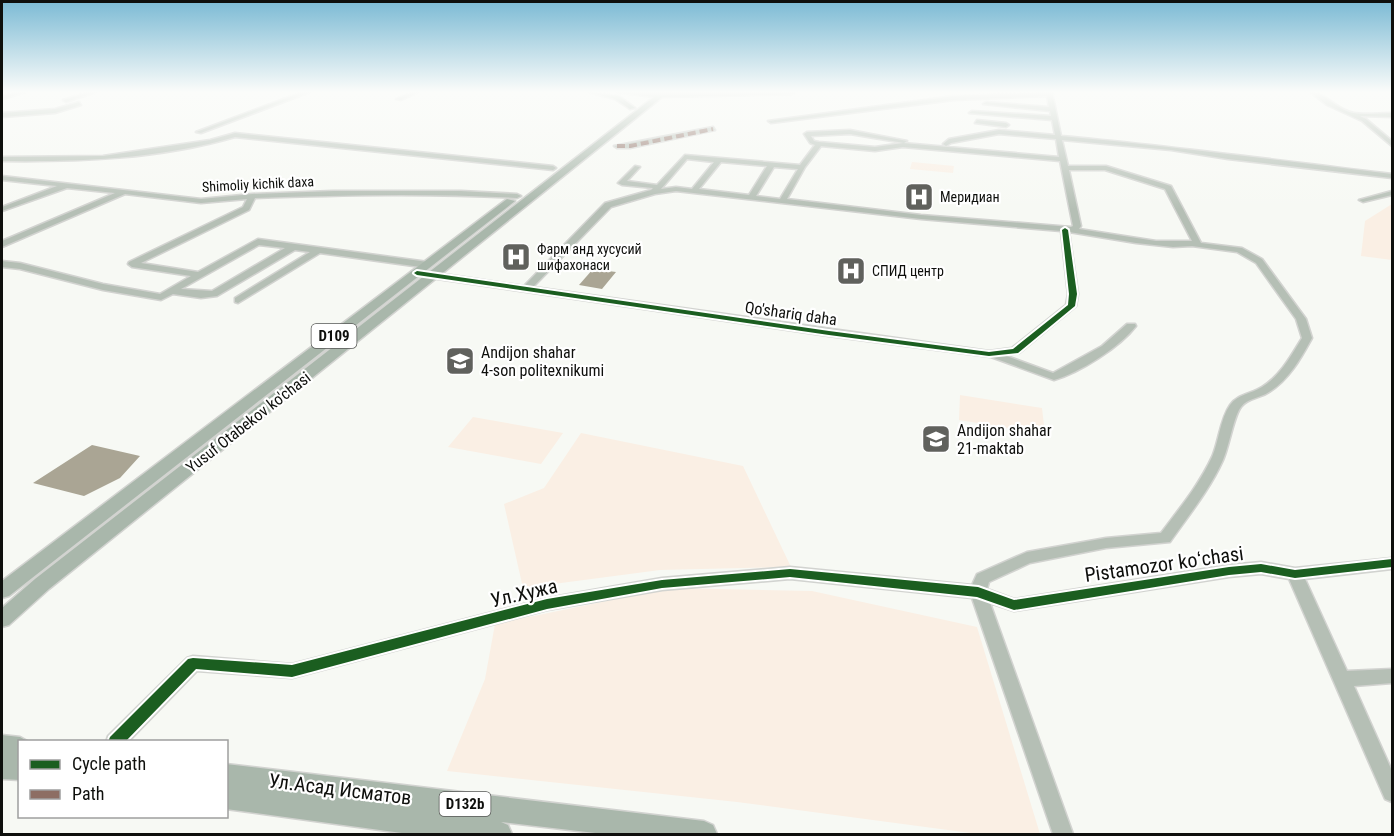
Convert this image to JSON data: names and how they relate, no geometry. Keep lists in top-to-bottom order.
{
  "streets": {
    "main road": [
      "D109",
      "Yusuf Otabekov ko'chasi",
      "Ул.Асад Исматов",
      "D132b"
    ],
    "street": [
      "Shimoliy kichik daxa",
      "Qo'shariq daha",
      "Pistamozor koʻchasi",
      "Ул.Хужа"
    ]
  },
  "crossings": [
    ["Shimoliy kichik daxa", "Yusuf Otabekov ko'chasi"],
    ["Qo'shariq daha", "Yusuf Otabekov ko'chasi"],
    ["Pistamozor koʻchasi", "Ул.Хужа"]
  ],
  "places": {
    "hospital": ["Меридиан", "Фарм анд хусусий шифахонаси", "СПИД центр"],
    "school or university": ["Andijon shahar 4-son politexnikumi", "Andijon shahar 21-maktab"]
  },
  "legend": ["Cycle path", "Path"]
}
